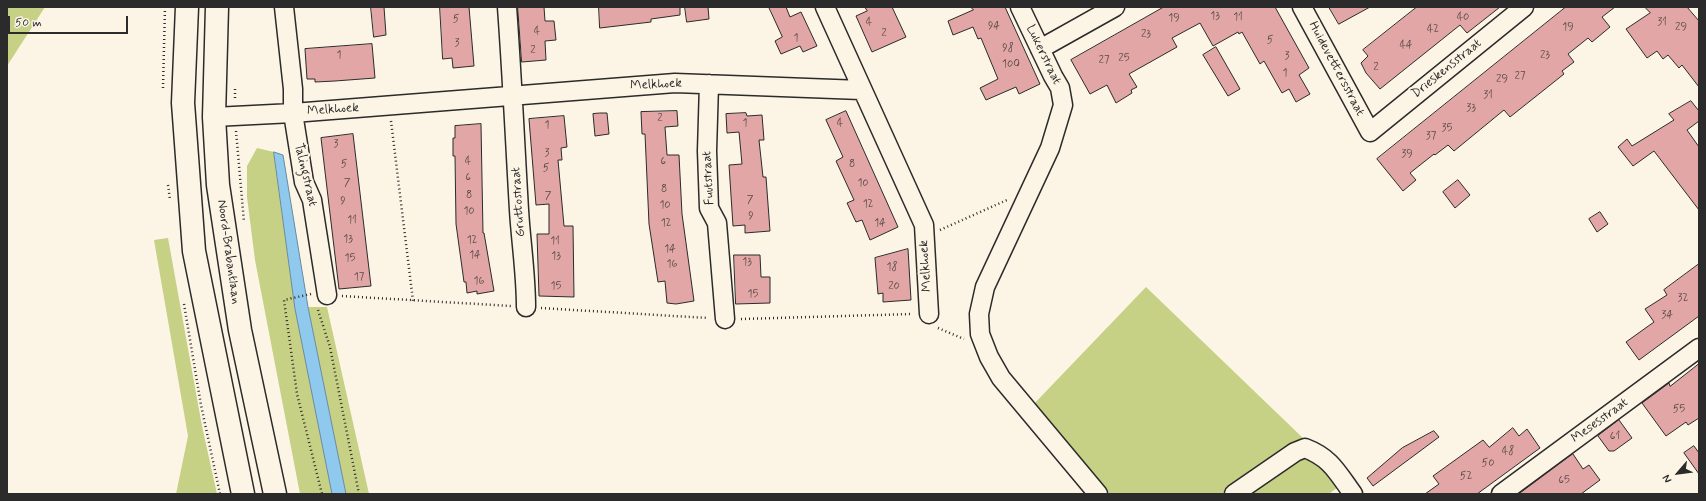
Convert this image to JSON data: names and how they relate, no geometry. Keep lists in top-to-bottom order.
{
  "streets": {
    "main road": ["Noord-Brabantlaan"],
    "street": [
      "Lukerstraat",
      "Huidevettersstraat",
      "Drieskensstraat",
      "Melkhoek",
      "Talingstraat",
      "Fuutstraat",
      "Gruttostraat",
      "Mesesstraat"
    ]
  },
  "crossings": [
    ["Huidevettersstraat", "Drieskensstraat"],
    ["Melkhoek", "Talingstraat"],
    ["Melkhoek", "Fuutstraat"],
    ["Melkhoek", "Gruttostraat"],
    ["Melkhoek", "Noord-Brabantlaan"]
  ],
  "house_numbers": [
    "13",
    "11",
    "40",
    "19",
    "5",
    "4",
    "31",
    "94",
    "19",
    "29",
    "42",
    "4",
    "2",
    "23",
    "1",
    "5",
    "3",
    "44",
    "98",
    "2",
    "1",
    "23",
    "3",
    "25",
    "27",
    "100",
    "2",
    "1",
    "27",
    "29",
    "31",
    "33",
    "2",
    "1",
    "4",
    "1",
    "35",
    "37",
    "3",
    "3",
    "39",
    "4",
    "6",
    "5",
    "8",
    "5",
    "6",
    "7",
    "10",
    "8",
    "8",
    "7",
    "7",
    "9",
    "12",
    "10",
    "10",
    "9",
    "11",
    "12",
    "14",
    "13",
    "12",
    "11",
    "14",
    "14",
    "13",
    "15",
    "13",
    "16",
    "18",
    "17",
    "16",
    "15",
    "20",
    "15",
    "32",
    "34",
    "55",
    "61",
    "48",
    "50",
    "52",
    "65"
  ],
  "scale_bar": "50 m",
  "north": "bottom left"
}
